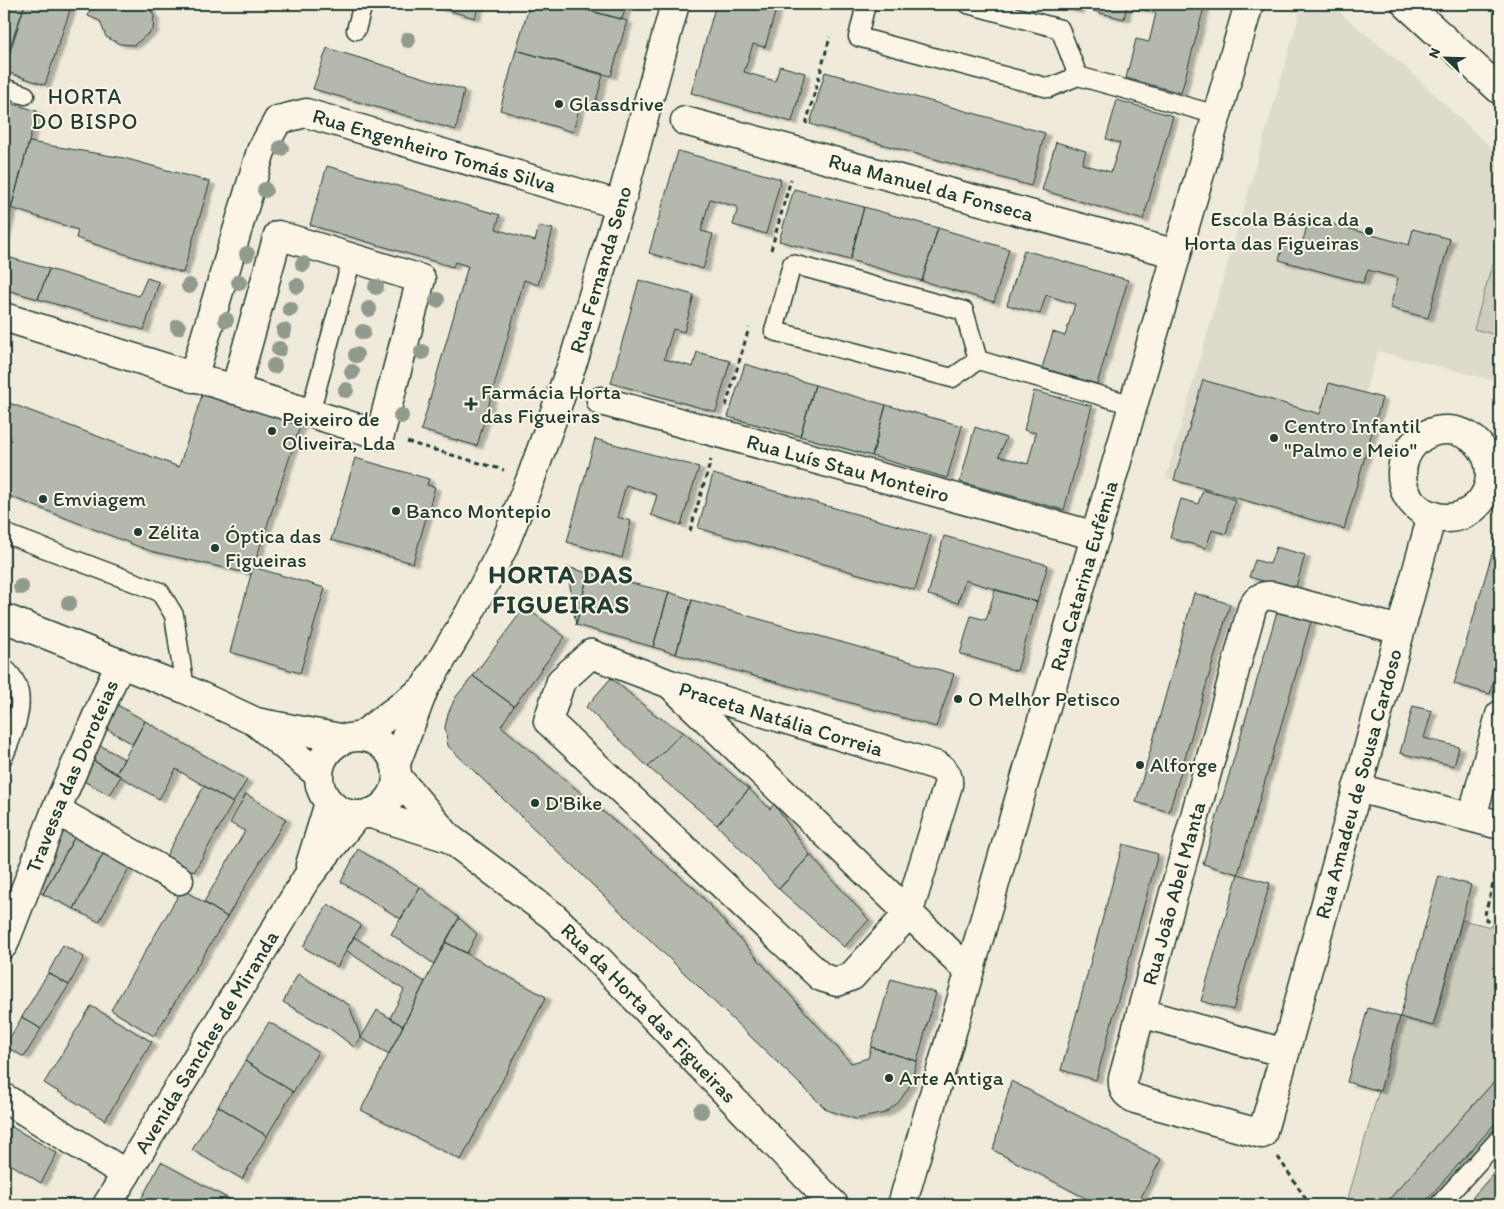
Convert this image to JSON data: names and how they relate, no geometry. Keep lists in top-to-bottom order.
{
  "streets": {
    "street": [
      "Rua Engenheiro Tomás Silva",
      "Rua Manuel da Fonseca",
      "Rua Fernanda Seno",
      "Rua Luís Stau Monteiro",
      "Rua Catarina Eufémia",
      "Praceta Natália Correia",
      "Travessa das Doroteias",
      "Rua Amadeu de Sousa Cardoso",
      "Rua João Abel Manta",
      "Rua da Horta das Figueiras",
      "Avenida Sanches de Miranda"
    ]
  },
  "crossings": [
    ["Rua Engenheiro Tomás Silva", "Rua Fernanda Seno"],
    ["Rua Manuel da Fonseca", "Rua Catarina Eufémia"],
    ["Rua Fernanda Seno", "Rua da Horta das Figueiras"],
    ["Rua Fernanda Seno", "Avenida Sanches de Miranda"],
    ["Rua Luís Stau Monteiro", "Rua Catarina Eufémia"],
    ["Rua Catarina Eufémia", "Praceta Natália Correia"],
    ["Rua Amadeu de Sousa Cardoso", "Rua João Abel Manta"],
    ["Rua da Horta das Figueiras", "Avenida Sanches de Miranda"]
  ],
  "districts": ["HORTA DO BISPO", "HORTA DAS FIGUEIRAS"],
  "places": {
    "other": [
      "Glassdrive",
      "Escola Básica da Horta das Figueiras",
      "Peixeiro de Oliveira, Lda",
      "Centro Infantil \"Palmo e Meio\"",
      "Emviagem",
      "Banco Montepio",
      "Zélita",
      "Óptica das Figueiras",
      "O Melhor Petisco",
      "Alforge",
      "D'Bike",
      "Arte Antiga"
    ],
    "health": ["Farmácia Horta das Figueiras"]
  },
  "north": "top left"
}
